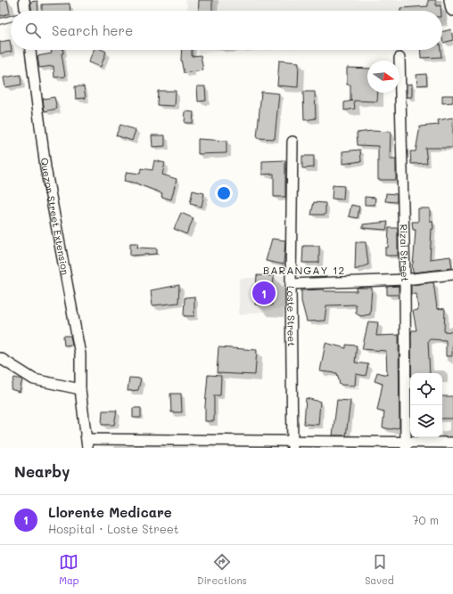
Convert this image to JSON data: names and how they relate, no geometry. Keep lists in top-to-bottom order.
{
  "streets": {
    "street": ["Quezon Street Extension", "Rizal Street", "Loste Street"]
  },
  "districts": ["BARANGAY 12"],
  "north": "right",
  "page": {
    "search": "Search here",
    "pins": "1",
    "heading": "Nearby",
    "list": [
      {
        "mark": "1",
        "name": "Llorente Medicare",
        "note": "Hospital · Loste Street",
        "value": "70 m"
      }
    ],
    "nav": ["Map", "Directions", "Saved"]
  }
}
